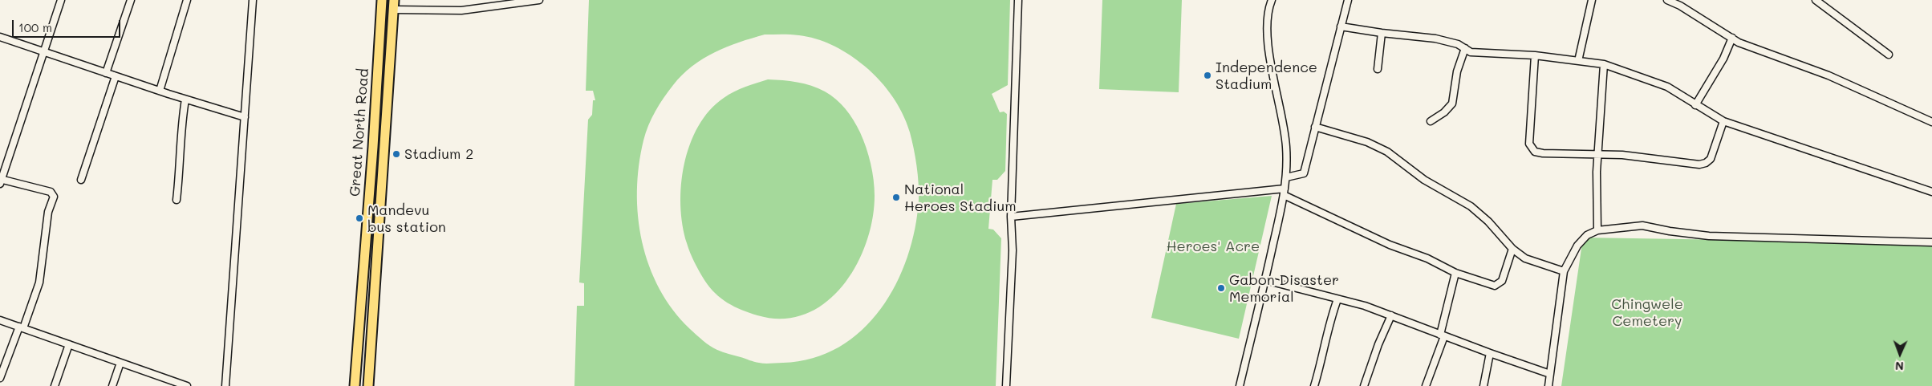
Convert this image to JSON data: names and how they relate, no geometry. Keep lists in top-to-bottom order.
{
  "streets": {
    "main road": ["Great North Road"]
  },
  "parks": ["Heroes' Acre", "Chingwele Cemetery"],
  "places": [
    "Independence Stadium",
    "Stadium 2",
    "National Heroes Stadium",
    "Mandevu bus station",
    "Gabon Disaster Memorial"
  ],
  "scale_bar": "100 m",
  "north": "bottom"
}
